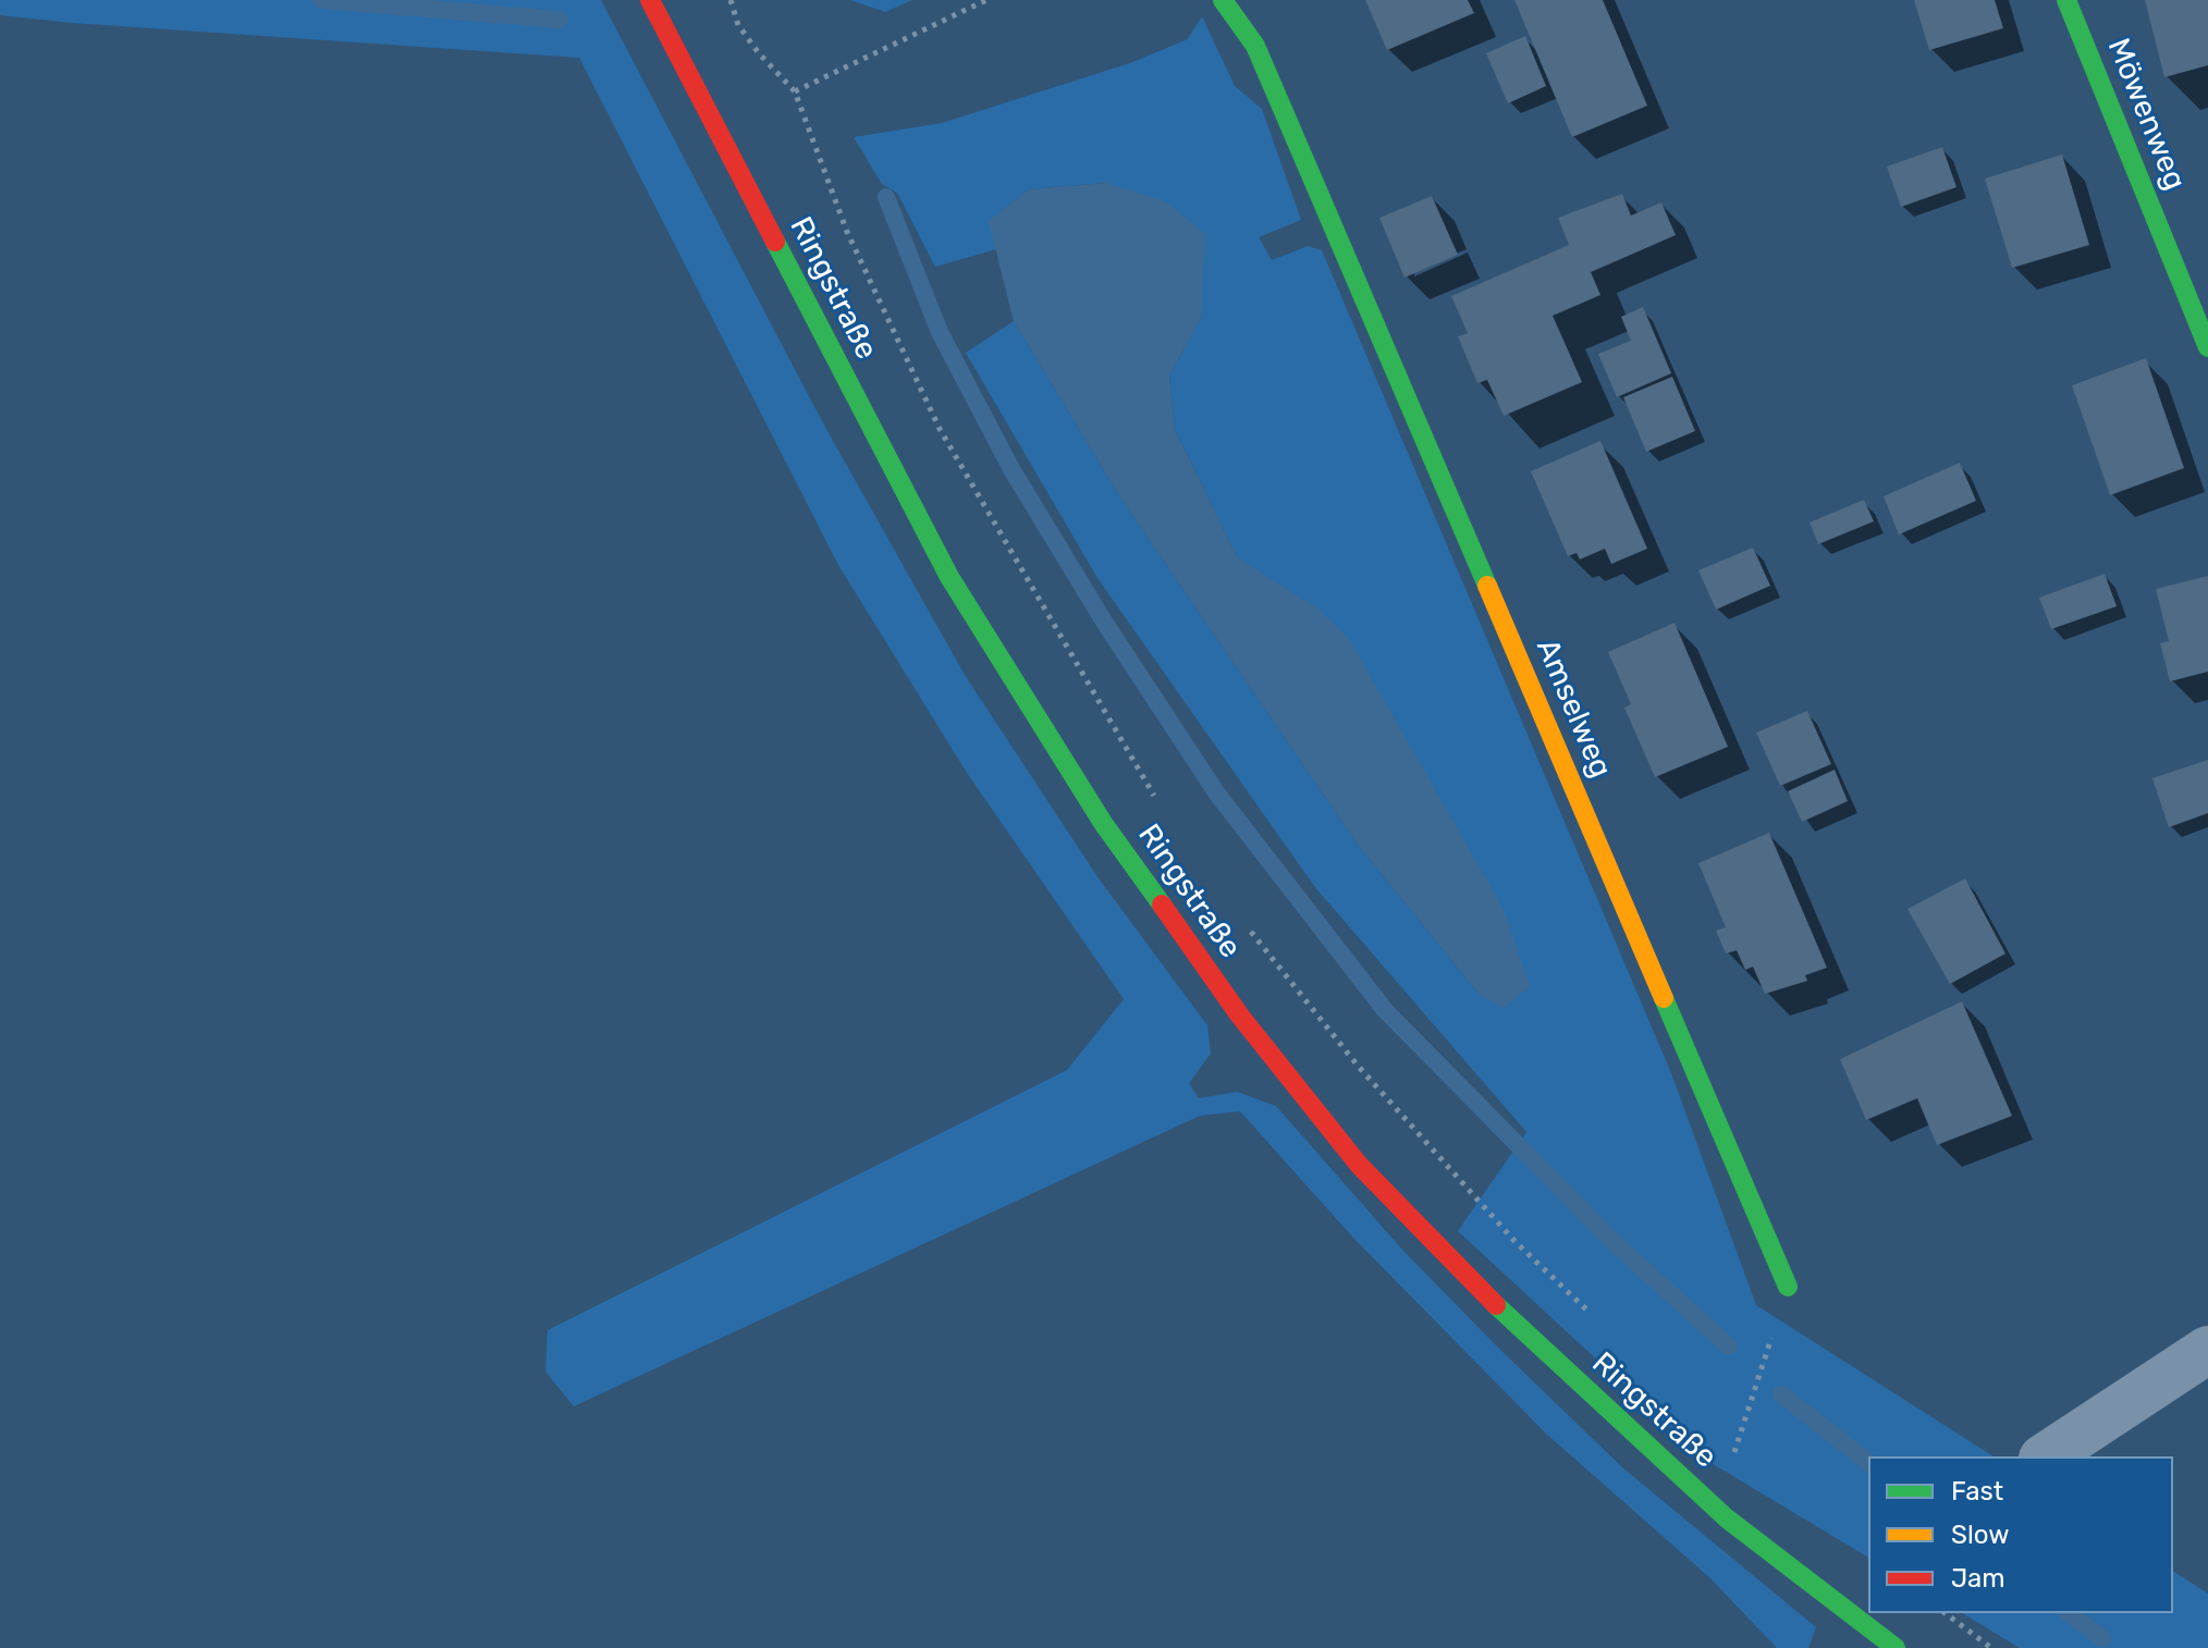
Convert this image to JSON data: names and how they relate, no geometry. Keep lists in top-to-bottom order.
{
  "streets": {
    "main road": ["Möwenweg", "Ringstraße", "Amselweg"]
  },
  "legend": ["Fast", "Slow", "Jam"]
}
